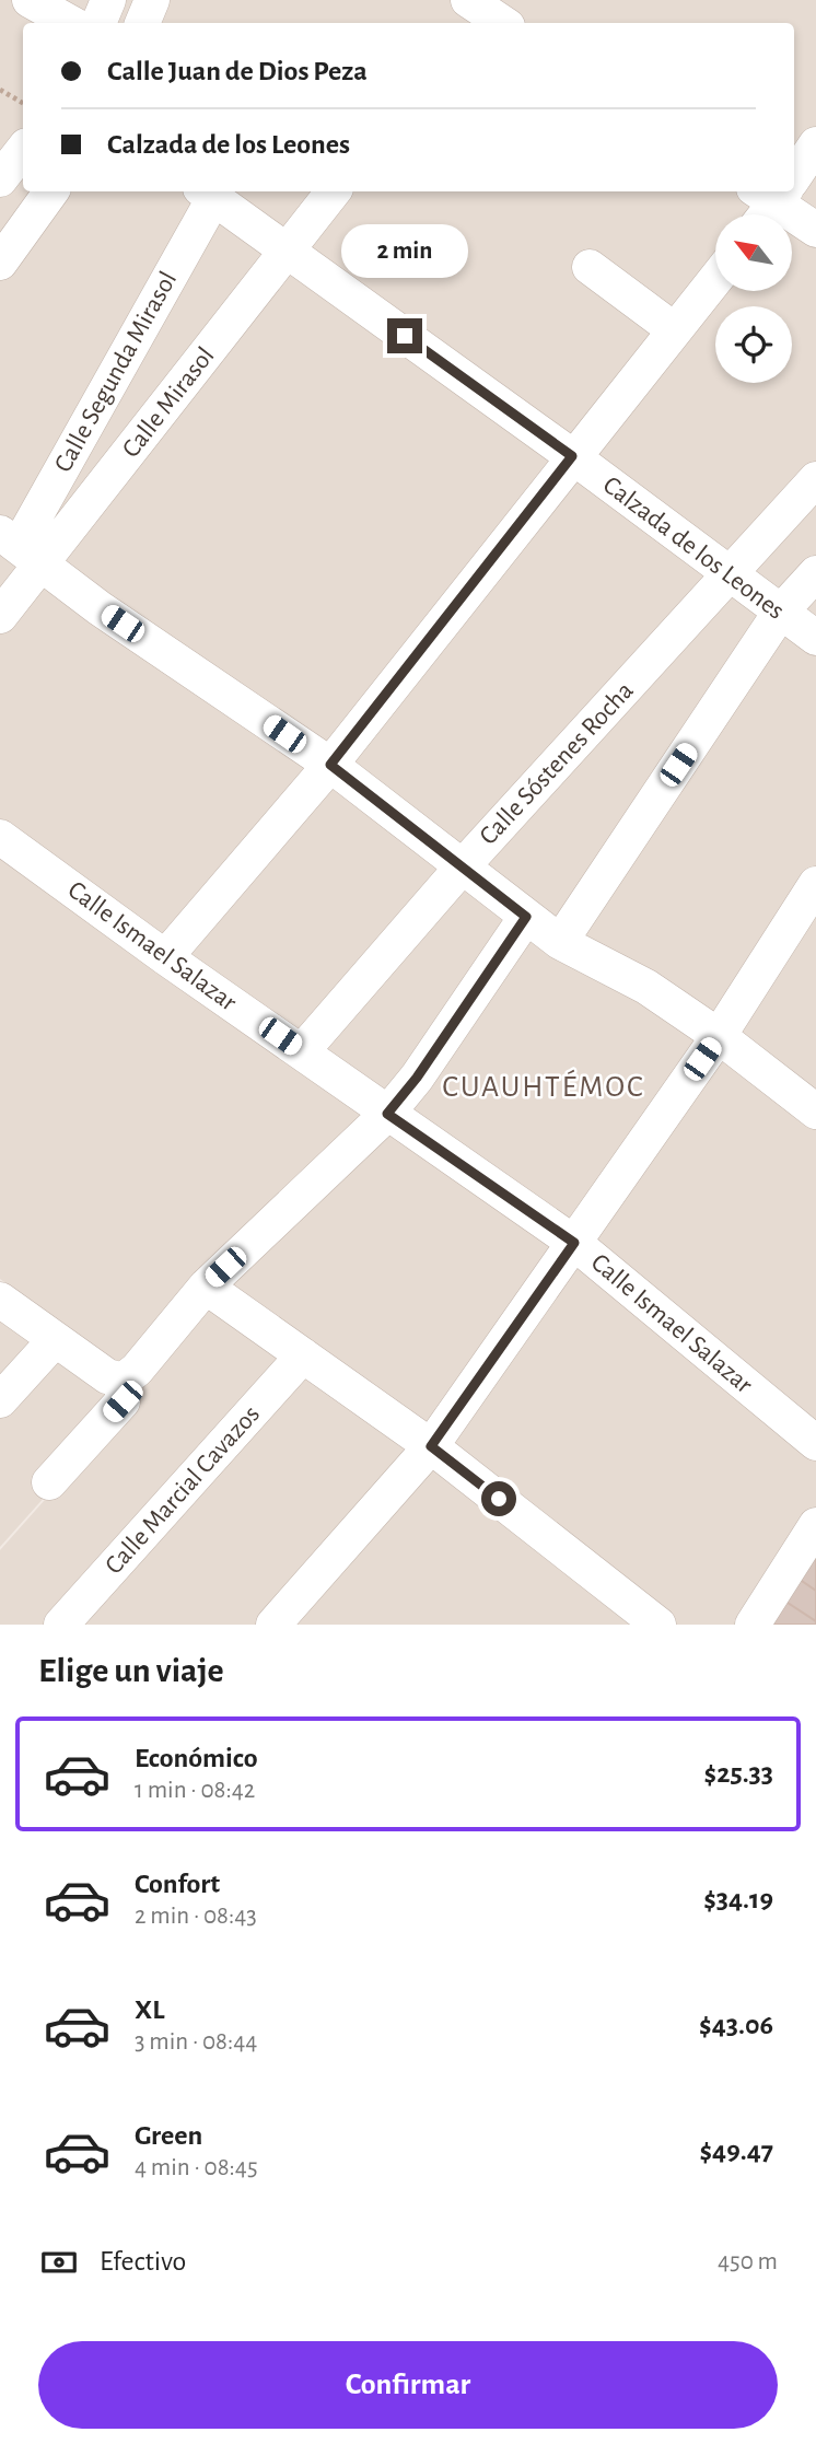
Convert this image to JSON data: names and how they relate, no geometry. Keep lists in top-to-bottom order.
{
  "streets": {
    "street": [
      "Calle Segunda Mirasol",
      "Calle Mirasol",
      "Calzada de los Leones",
      "Calle Sóstenes Rocha",
      "Calle Ismael Salazar",
      "Calle Marcial Cavazos"
    ]
  },
  "crossings": [
    ["Calle Segunda Mirasol", "Calle Mirasol"],
    ["Calle Segunda Mirasol", "Calzada de los Leones"],
    ["Calle Mirasol", "Calzada de los Leones"],
    ["Calzada de los Leones", "Calle Sóstenes Rocha"],
    ["Calle Sóstenes Rocha", "Calle Ismael Salazar"]
  ],
  "districts": ["CUAUHTÉMOC"],
  "north": "top left",
  "page": {
    "banner": ["Calle Juan de Dios Peza", "Calzada de los Leones"],
    "bubble": "2 min",
    "heading": "Elige un viaje",
    "list": [
      {
        "name": "Económico",
        "note": "1 min · 08:42",
        "value": "$25.33"
      },
      {
        "name": "Confort",
        "note": "2 min · 08:43",
        "value": "$34.19"
      },
      {
        "name": "XL",
        "note": "3 min · 08:44",
        "value": "$43.06"
      },
      {
        "name": "Green",
        "note": "4 min · 08:45",
        "value": "$49.47"
      }
    ],
    "pay": ["Efectivo", "450 m"],
    "buttons": "Confirmar"
  }
}
